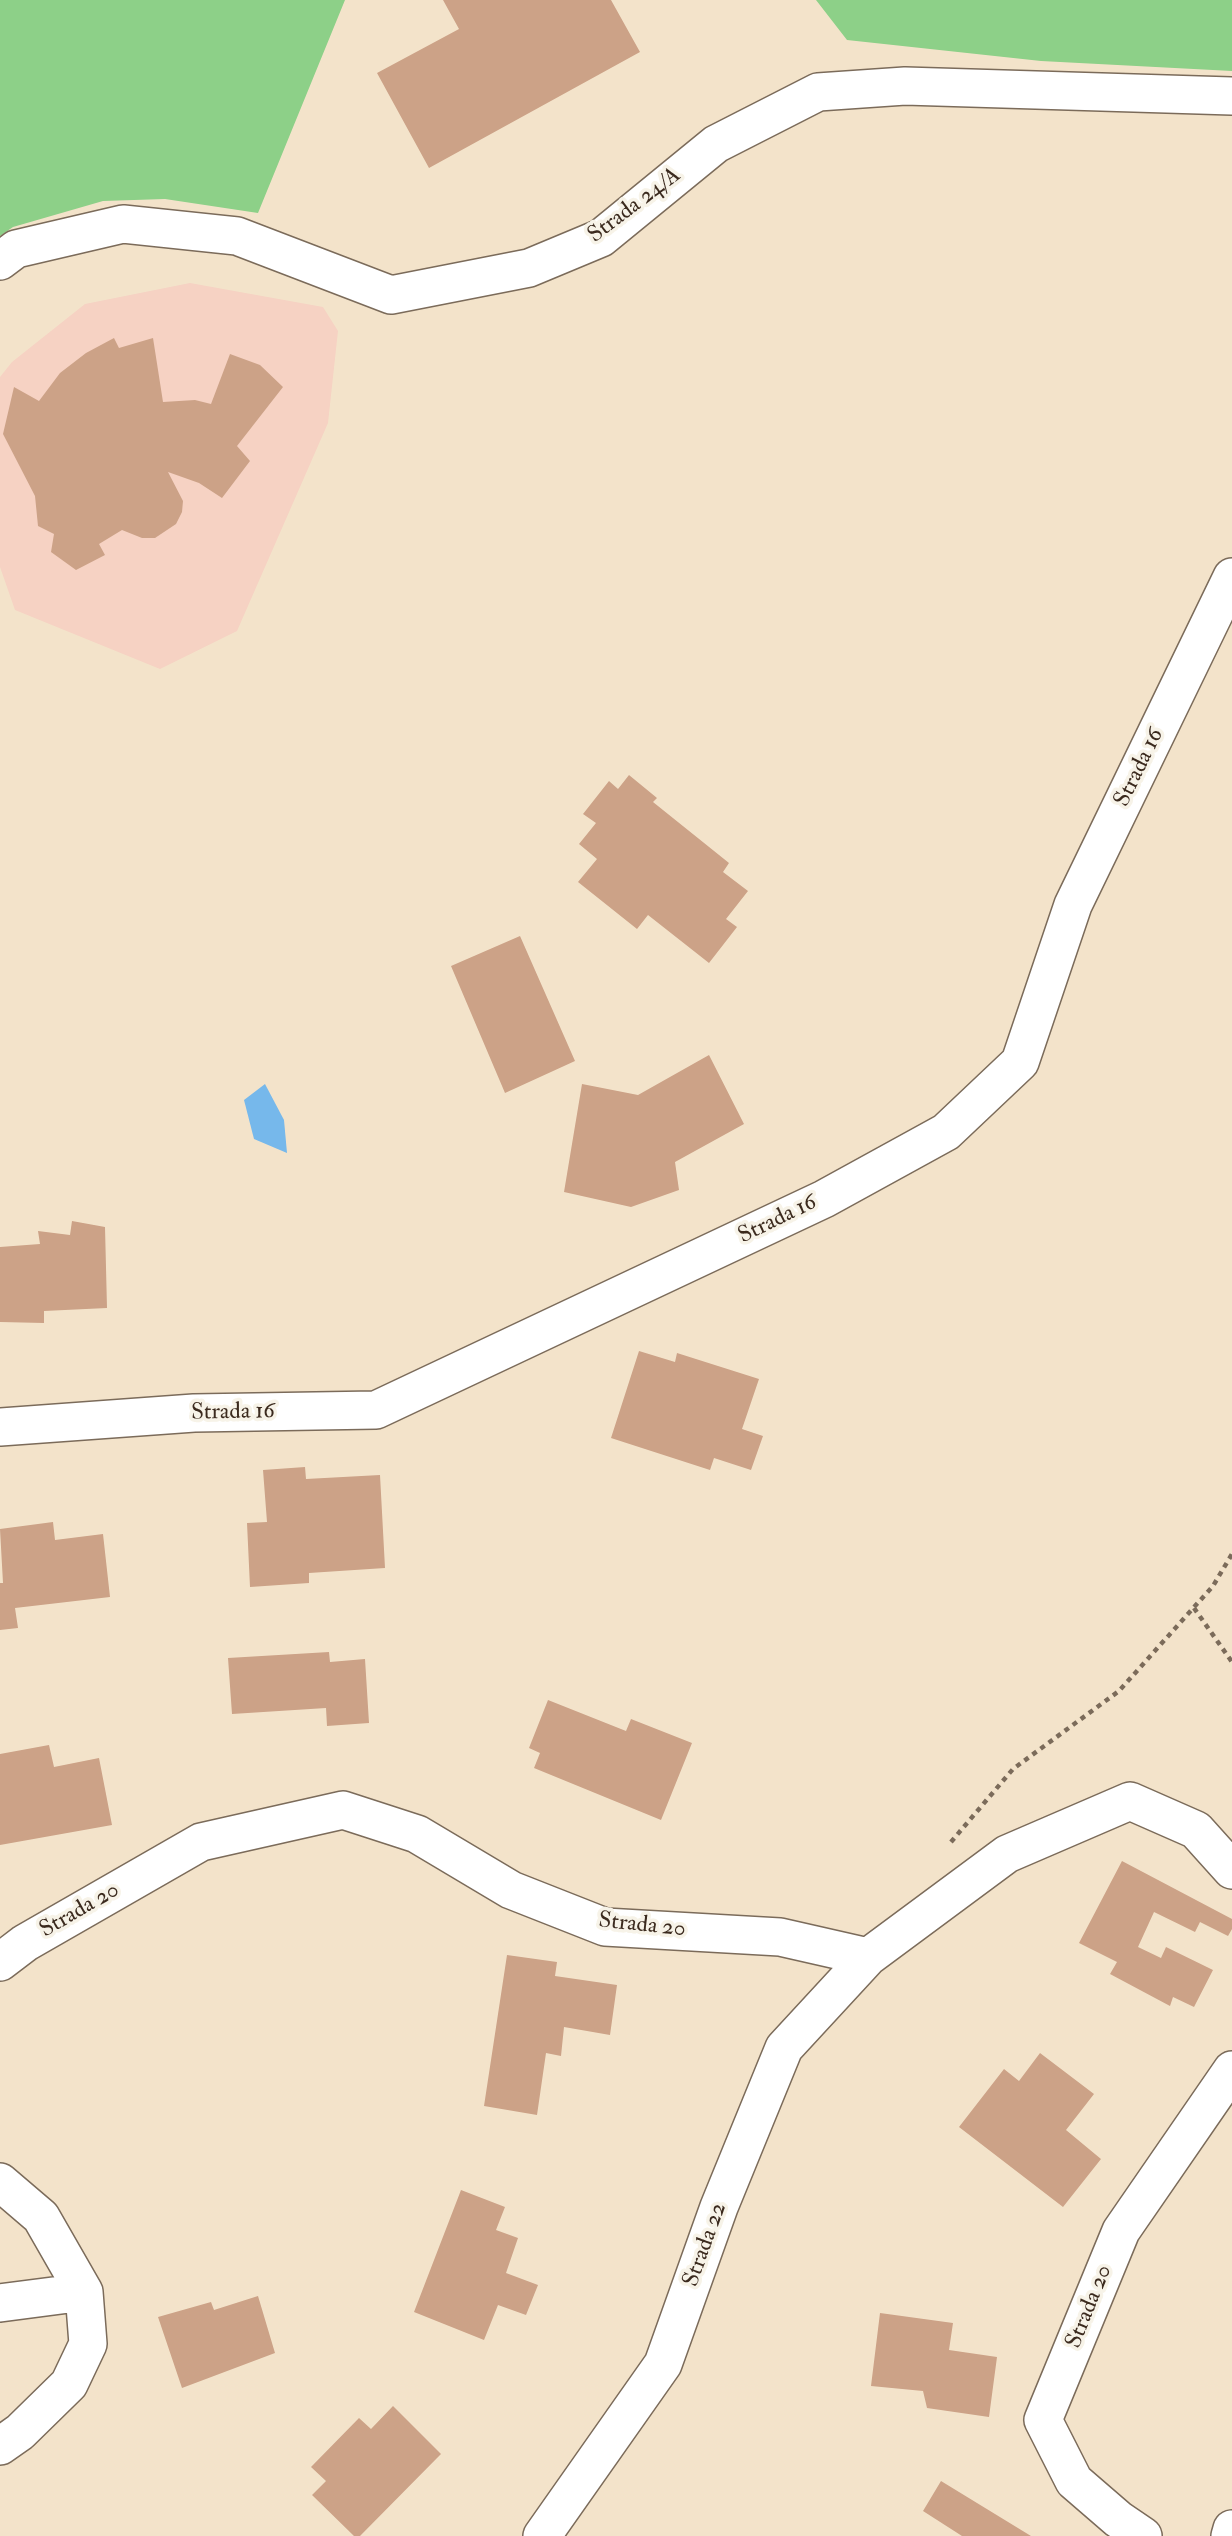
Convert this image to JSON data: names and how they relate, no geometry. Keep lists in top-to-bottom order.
{
  "streets": {
    "street": [
      "Strada 24/A",
      "Strada 16",
      "Strada 20",
      "Strada 22"
    ]
  },
  "crossings": [
    ["Strada 20", "Strada 22"]
  ]
}
